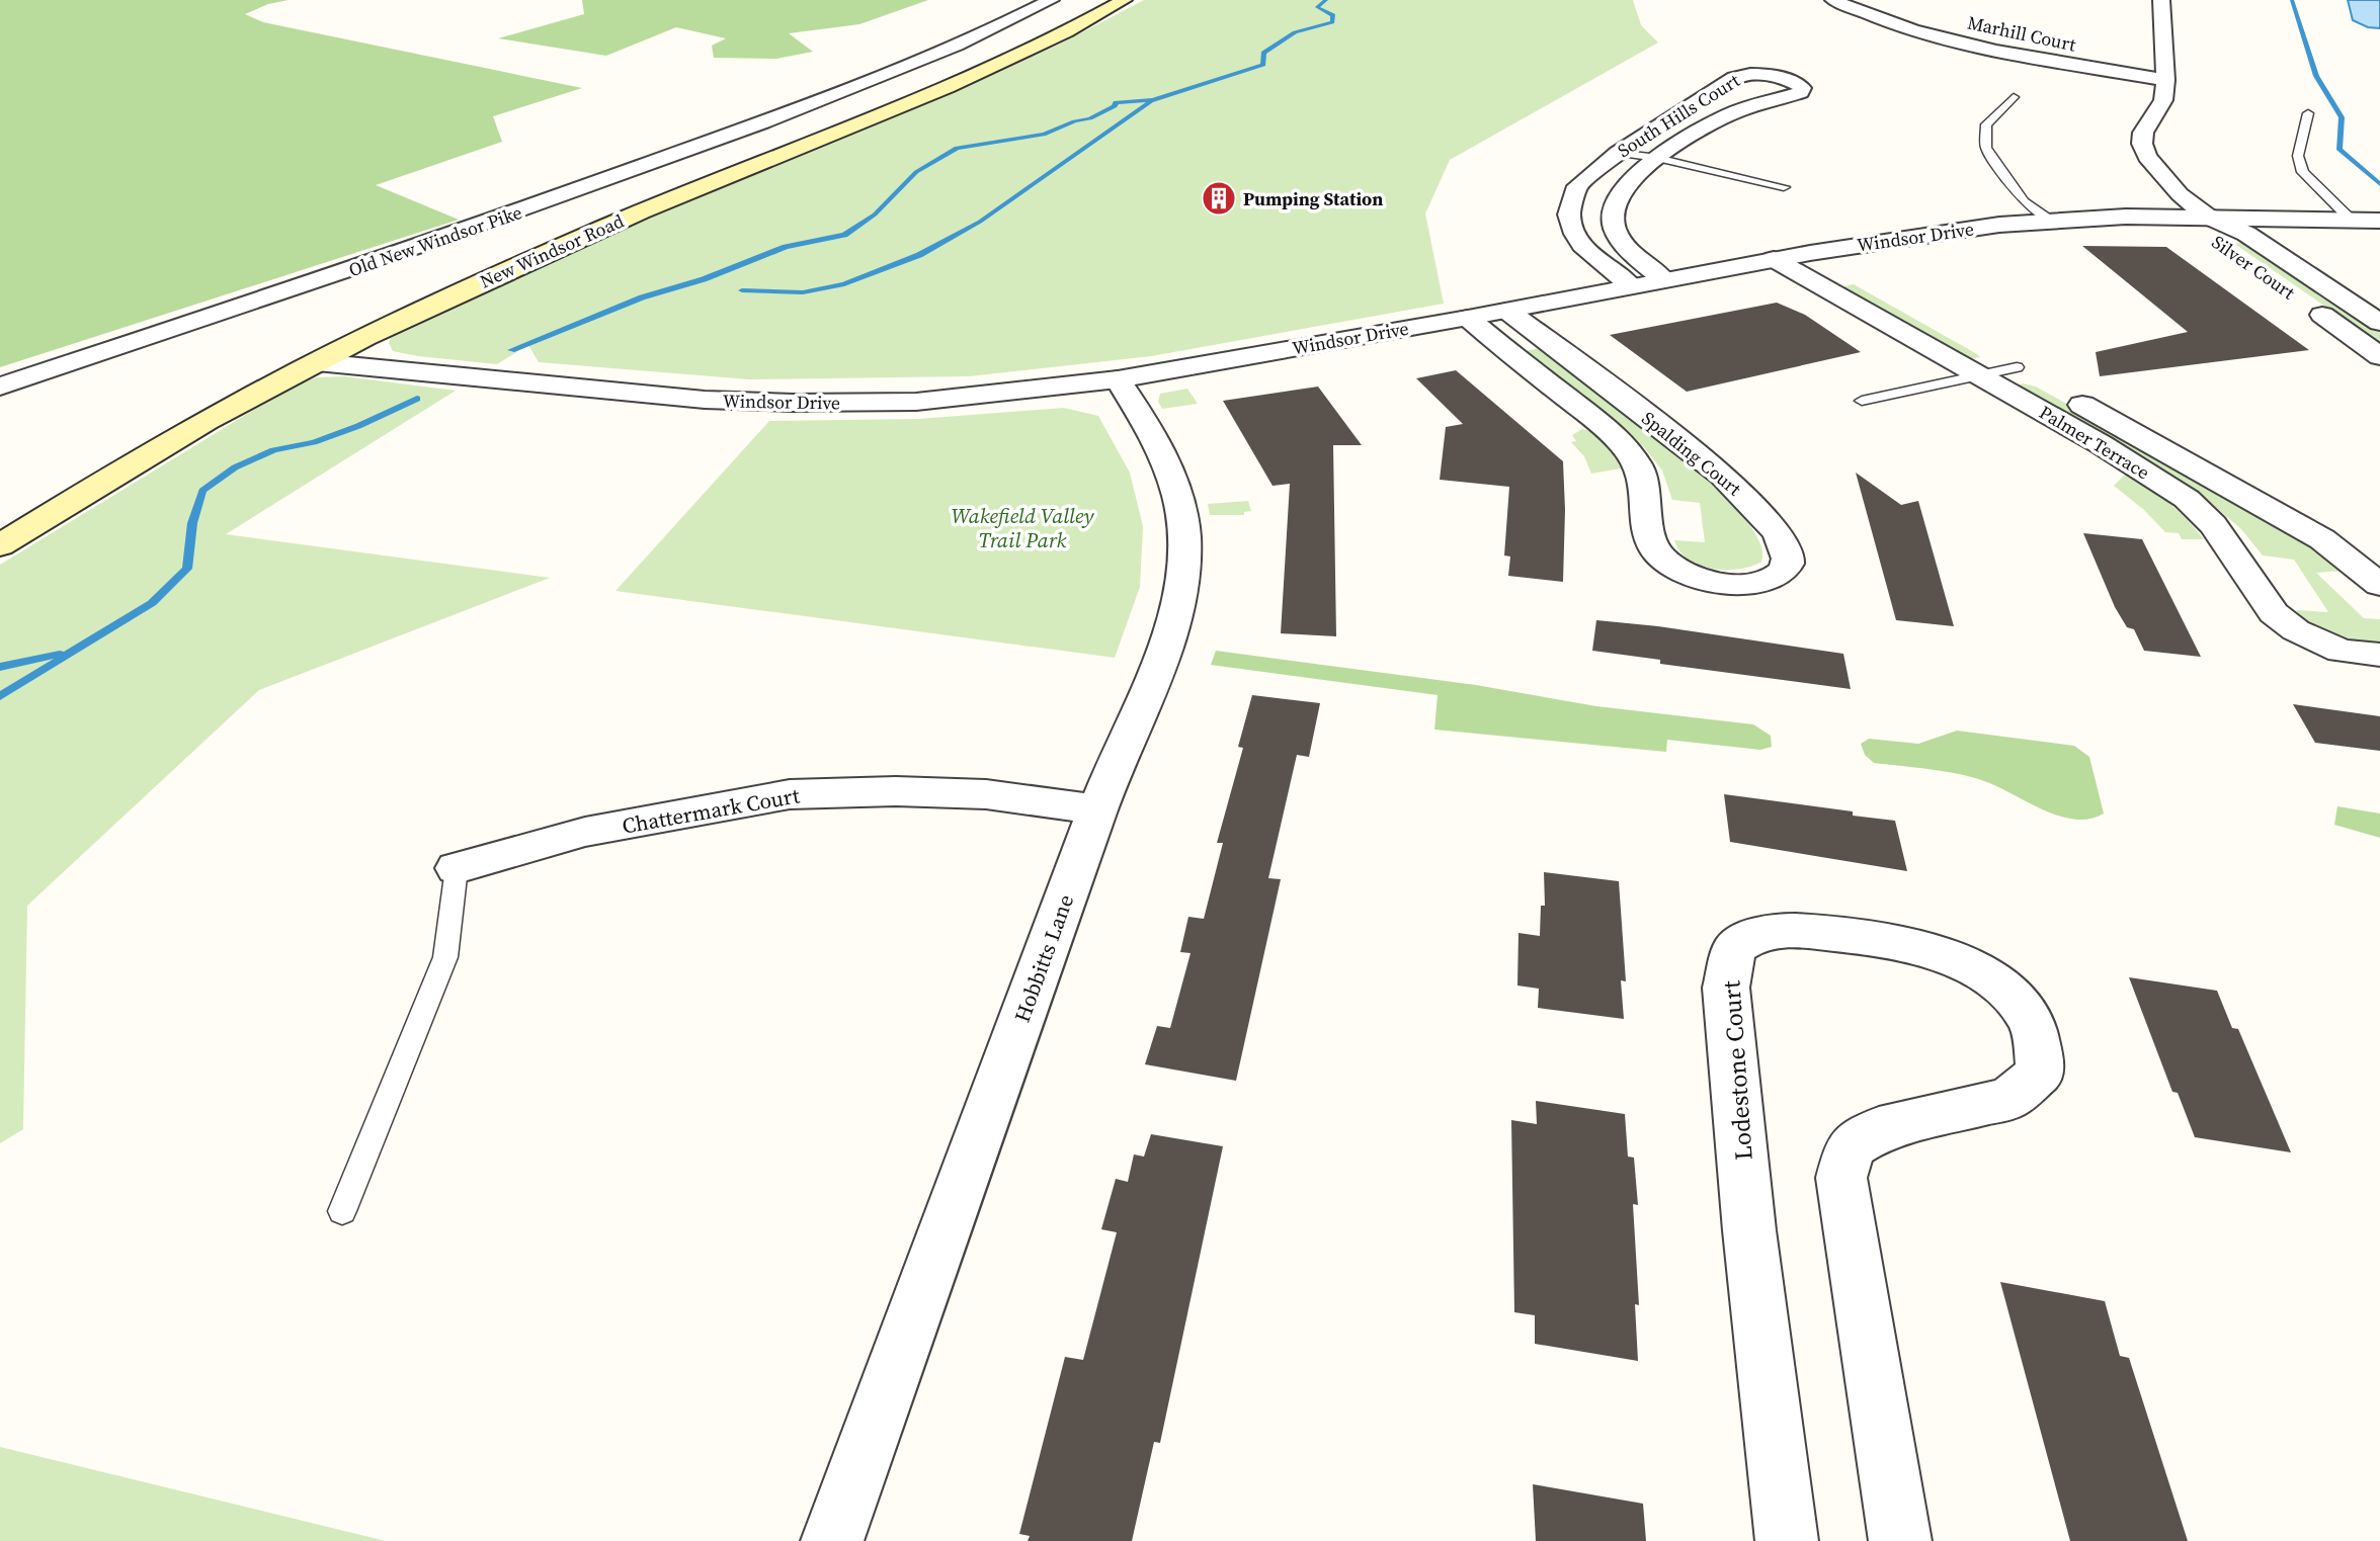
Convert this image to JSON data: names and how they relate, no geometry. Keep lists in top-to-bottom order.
{
  "streets": {
    "main road": ["New Windsor Road"],
    "street": [
      "Marhill Court",
      "South Hills Court",
      "Windsor Drive",
      "Old New Windsor Pike",
      "Silver Court",
      "Palmer Terrace",
      "Spalding Court",
      "Chattermark Court",
      "Hobbitts Lane",
      "Lodestone Court"
    ]
  },
  "crossings": [
    ["South Hills Court", "Windsor Drive"],
    ["Windsor Drive", "New Windsor Road"],
    ["Windsor Drive", "Silver Court"],
    ["Windsor Drive", "Palmer Terrace"],
    ["Windsor Drive", "Spalding Court"],
    ["Windsor Drive", "Hobbitts Lane"],
    ["Chattermark Court", "Hobbitts Lane"]
  ],
  "parks": ["Wakefield Valley Trail Park"],
  "places": {
    "building": ["Pumping Station"]
  }
}
